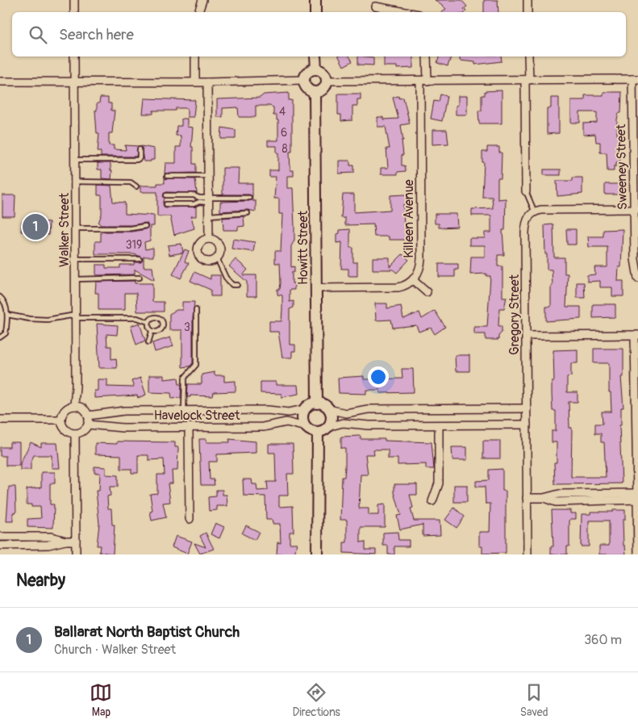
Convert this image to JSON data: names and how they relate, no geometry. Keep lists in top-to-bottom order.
{
  "streets": {
    "street": [
      "Sweeney Street",
      "Killeen Avenue",
      "Walker Street",
      "Howitt Street",
      "Gregory Street",
      "Havelock Street"
    ]
  },
  "crossings": [
    ["Walker Street", "Havelock Street"],
    ["Howitt Street", "Havelock Street"]
  ],
  "house_numbers": [
    "4",
    "6",
    "8",
    "319",
    "3"
  ],
  "page": {
    "search": "Search here",
    "pins": "1",
    "heading": "Nearby",
    "list": [
      {
        "mark": "1",
        "name": "Ballarat North Baptist Church",
        "note": "Church · Walker Street",
        "value": "360 m"
      }
    ],
    "nav": ["Map", "Directions", "Saved"]
  }
}
